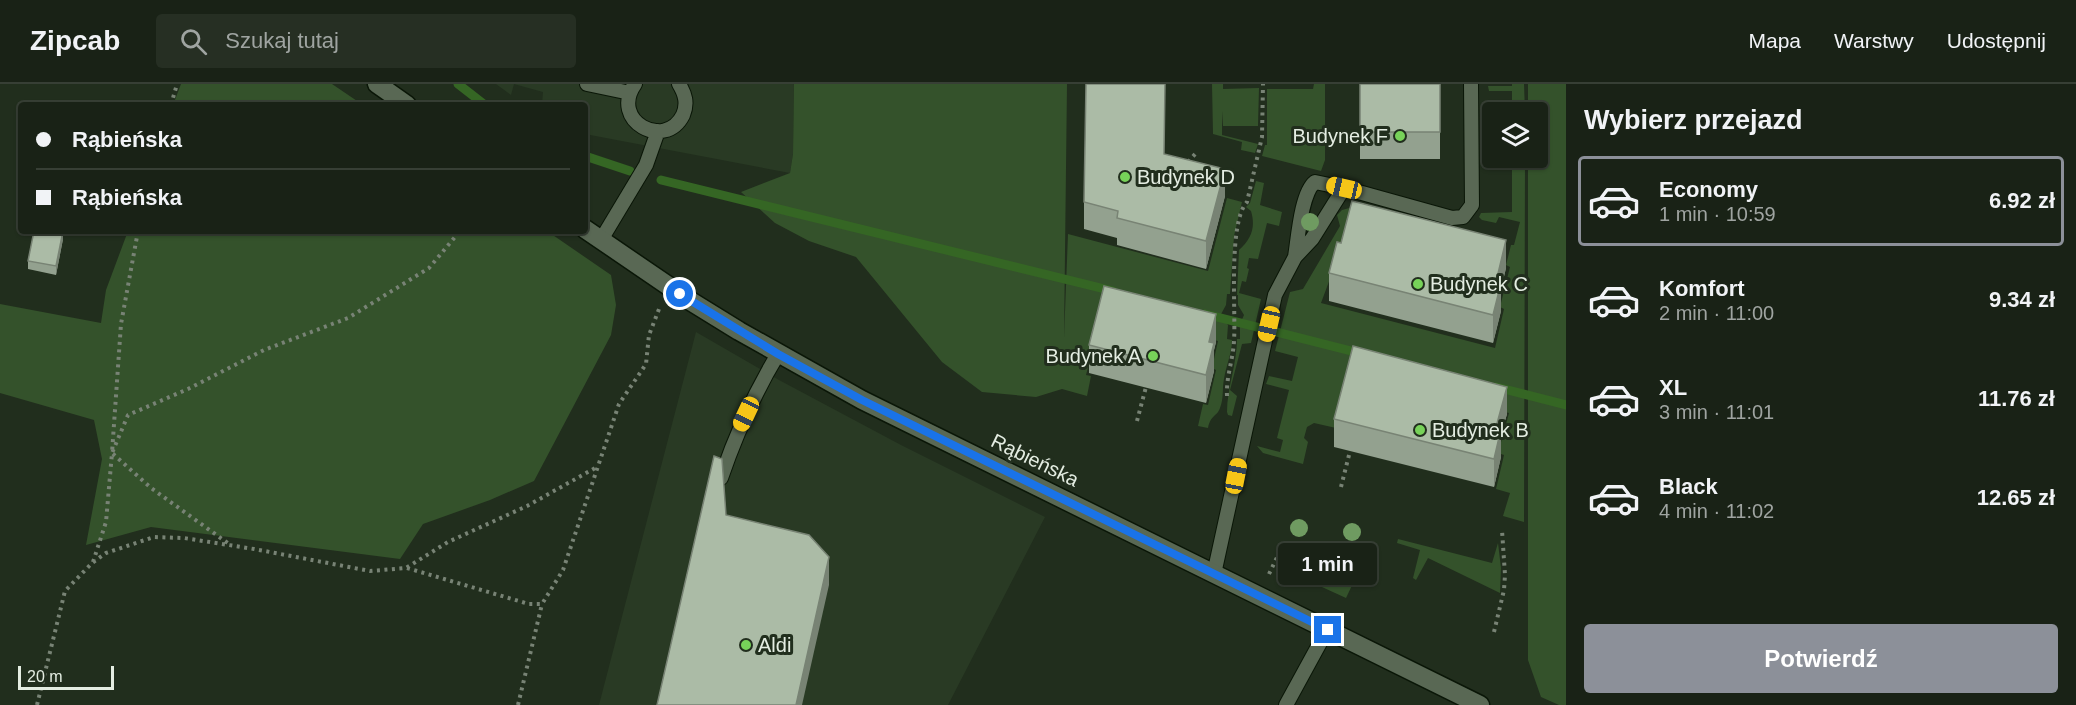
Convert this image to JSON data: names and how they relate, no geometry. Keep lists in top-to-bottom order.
{
  "streets": {
    "street": ["Rąbieńska"]
  },
  "places": [
    "Budynek F",
    "Budynek D",
    "Budynek C",
    "Budynek A",
    "Budynek B",
    "Aldi"
  ],
  "scale_bar": "20 m",
  "page": {
    "header": "Zipcab",
    "search": "Szukaj tutaj",
    "nav": ["Mapa", "Warstwy", "Udostępnij"],
    "heading": "Wybierz przejazd",
    "banner": ["Rąbieńska", "Rąbieńska"],
    "list": [
      {
        "name": "Economy",
        "note": "1 min · 10:59",
        "value": "6.92 zł"
      },
      {
        "name": "Komfort",
        "note": "2 min · 11:00",
        "value": "9.34 zł"
      },
      {
        "name": "XL",
        "note": "3 min · 11:01",
        "value": "11.76 zł"
      },
      {
        "name": "Black",
        "note": "4 min · 11:02",
        "value": "12.65 zł"
      }
    ],
    "bubble": "1 min",
    "buttons": "Potwierdź",
    "scale": "20 m"
  }
}
